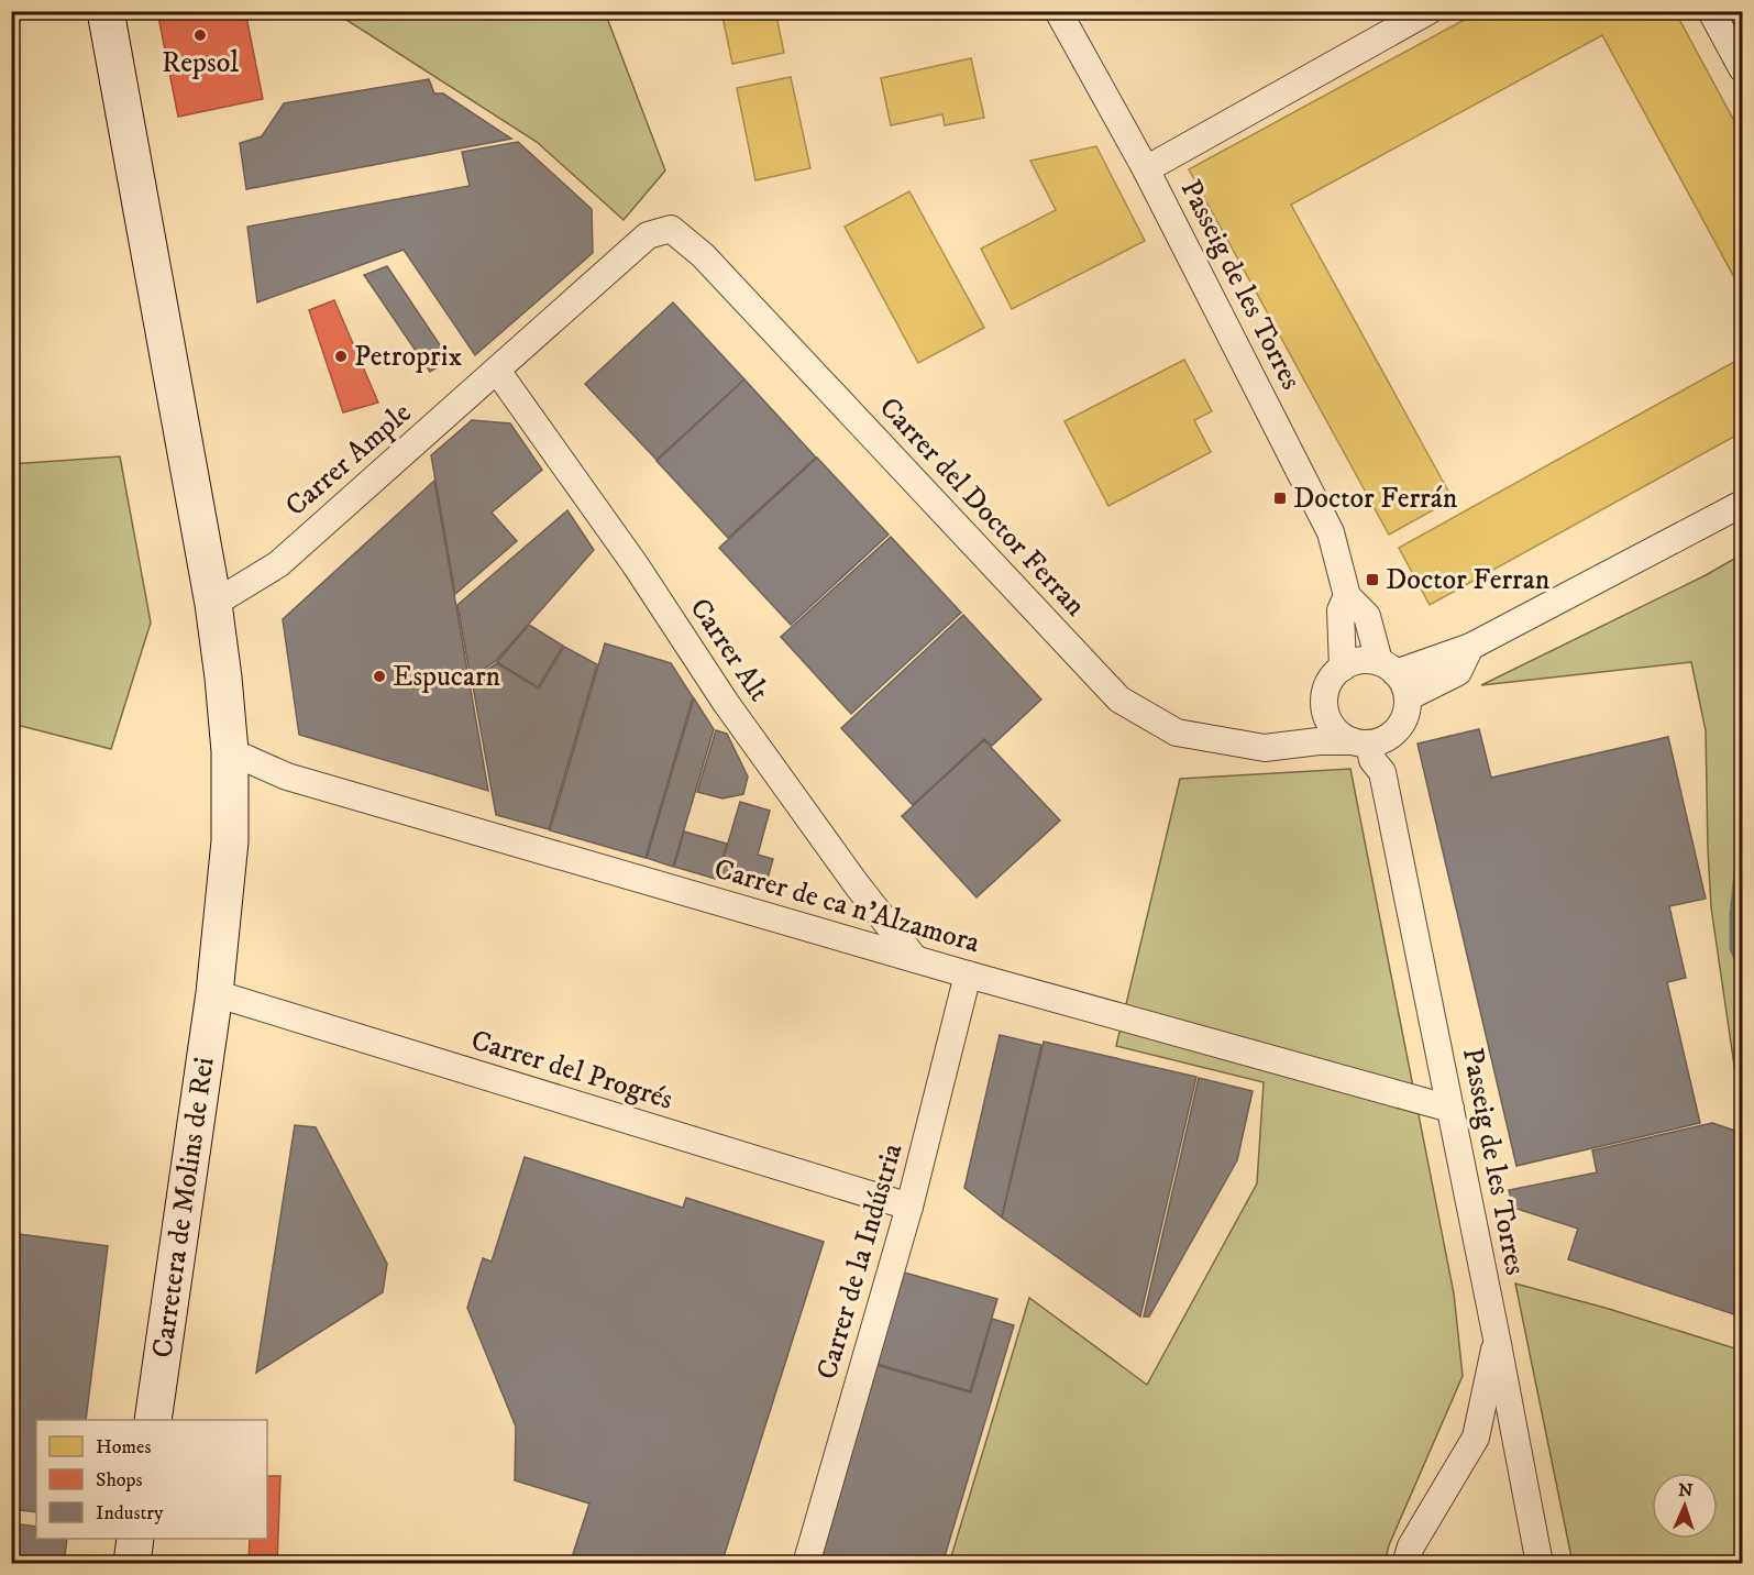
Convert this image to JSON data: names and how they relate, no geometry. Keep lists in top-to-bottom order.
{
  "streets": {
    "main road": ["Carretera de Molins de Rei"],
    "street": [
      "Passeig de les Torres",
      "Carrer Ample",
      "Carrer del Doctor Ferran",
      "Carrer Alt",
      "Carrer de ca n'Alzamora",
      "Carrer del Progrés",
      "Carrer de la Indústria"
    ]
  },
  "crossings": [
    ["Passeig de les Torres", "Carrer del Doctor Ferran"],
    ["Passeig de les Torres", "Carrer de ca n'Alzamora"],
    ["Carrer Ample", "Carrer del Doctor Ferran"],
    ["Carrer Ample", "Carrer Alt"],
    ["Carrer Ample", "Carretera de Molins de Rei"],
    ["Carrer Alt", "Carrer de ca n'Alzamora"],
    ["Carrer de ca n'Alzamora", "Carretera de Molins de Rei"],
    ["Carrer de ca n'Alzamora", "Carrer de la Indústria"],
    ["Carrer del Progrés", "Carretera de Molins de Rei"],
    ["Carrer del Progrés", "Carrer de la Indústria"]
  ],
  "places": {
    "other": ["Repsol", "Petroprix", "Espucarn"],
    "transit": ["Doctor Ferrán", "Doctor Ferran"]
  },
  "legend": ["Homes", "Shops", "Industry"],
  "north": "top"
}
